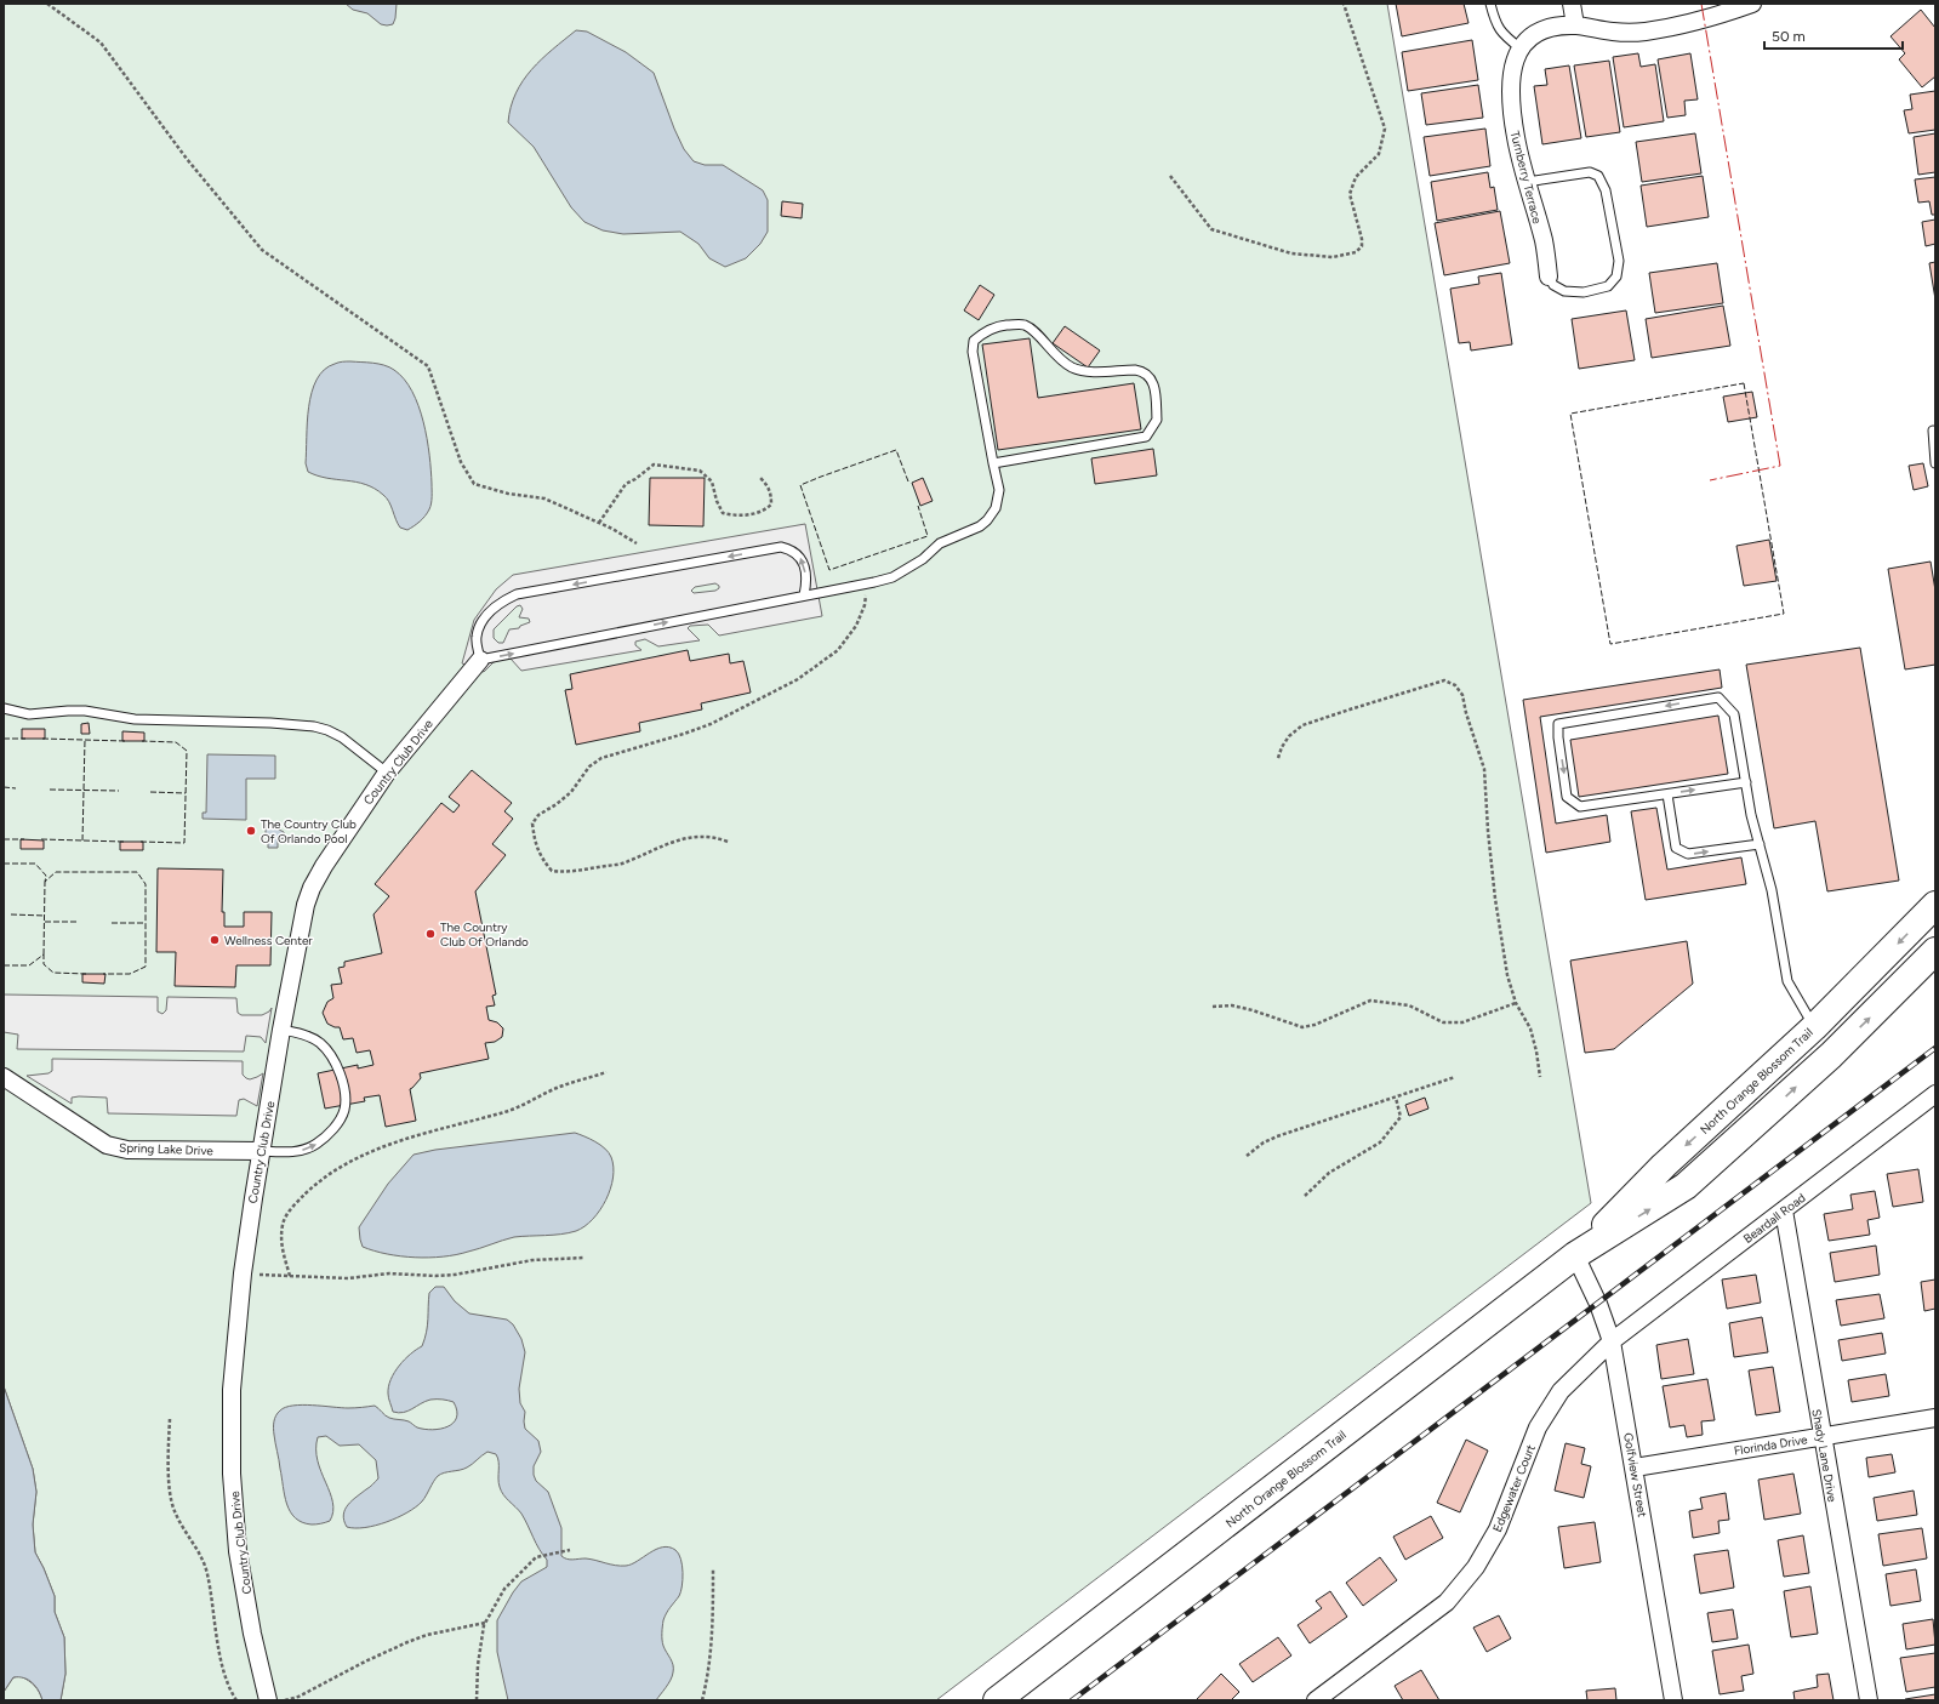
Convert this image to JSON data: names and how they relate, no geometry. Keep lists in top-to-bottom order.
{
  "streets": {
    "main road": ["North Orange Blossom Trail"],
    "street": [
      "Turnberry Terrace",
      "Country Club Drive",
      "Spring Lake Drive",
      "Beardall Road",
      "Florinda Drive",
      "Shady Lane Drive",
      "Golfview Street",
      "Edgewater Court"
    ]
  },
  "crossings": [
    ["Country Club Drive", "Spring Lake Drive"],
    ["North Orange Blossom Trail", "Golfview Street"],
    ["Beardall Road", "Shady Lane Drive"],
    ["Beardall Road", "Golfview Street"],
    ["Beardall Road", "Edgewater Court"],
    ["Florinda Drive", "Shady Lane Drive"],
    ["Florinda Drive", "Golfview Street"],
    ["Golfview Street", "Edgewater Court"]
  ],
  "places": ["The Country Club Of Orlando Pool", "The Country Club Of Orlando", "Wellness Center"],
  "scale_bar": "50 m"
}
